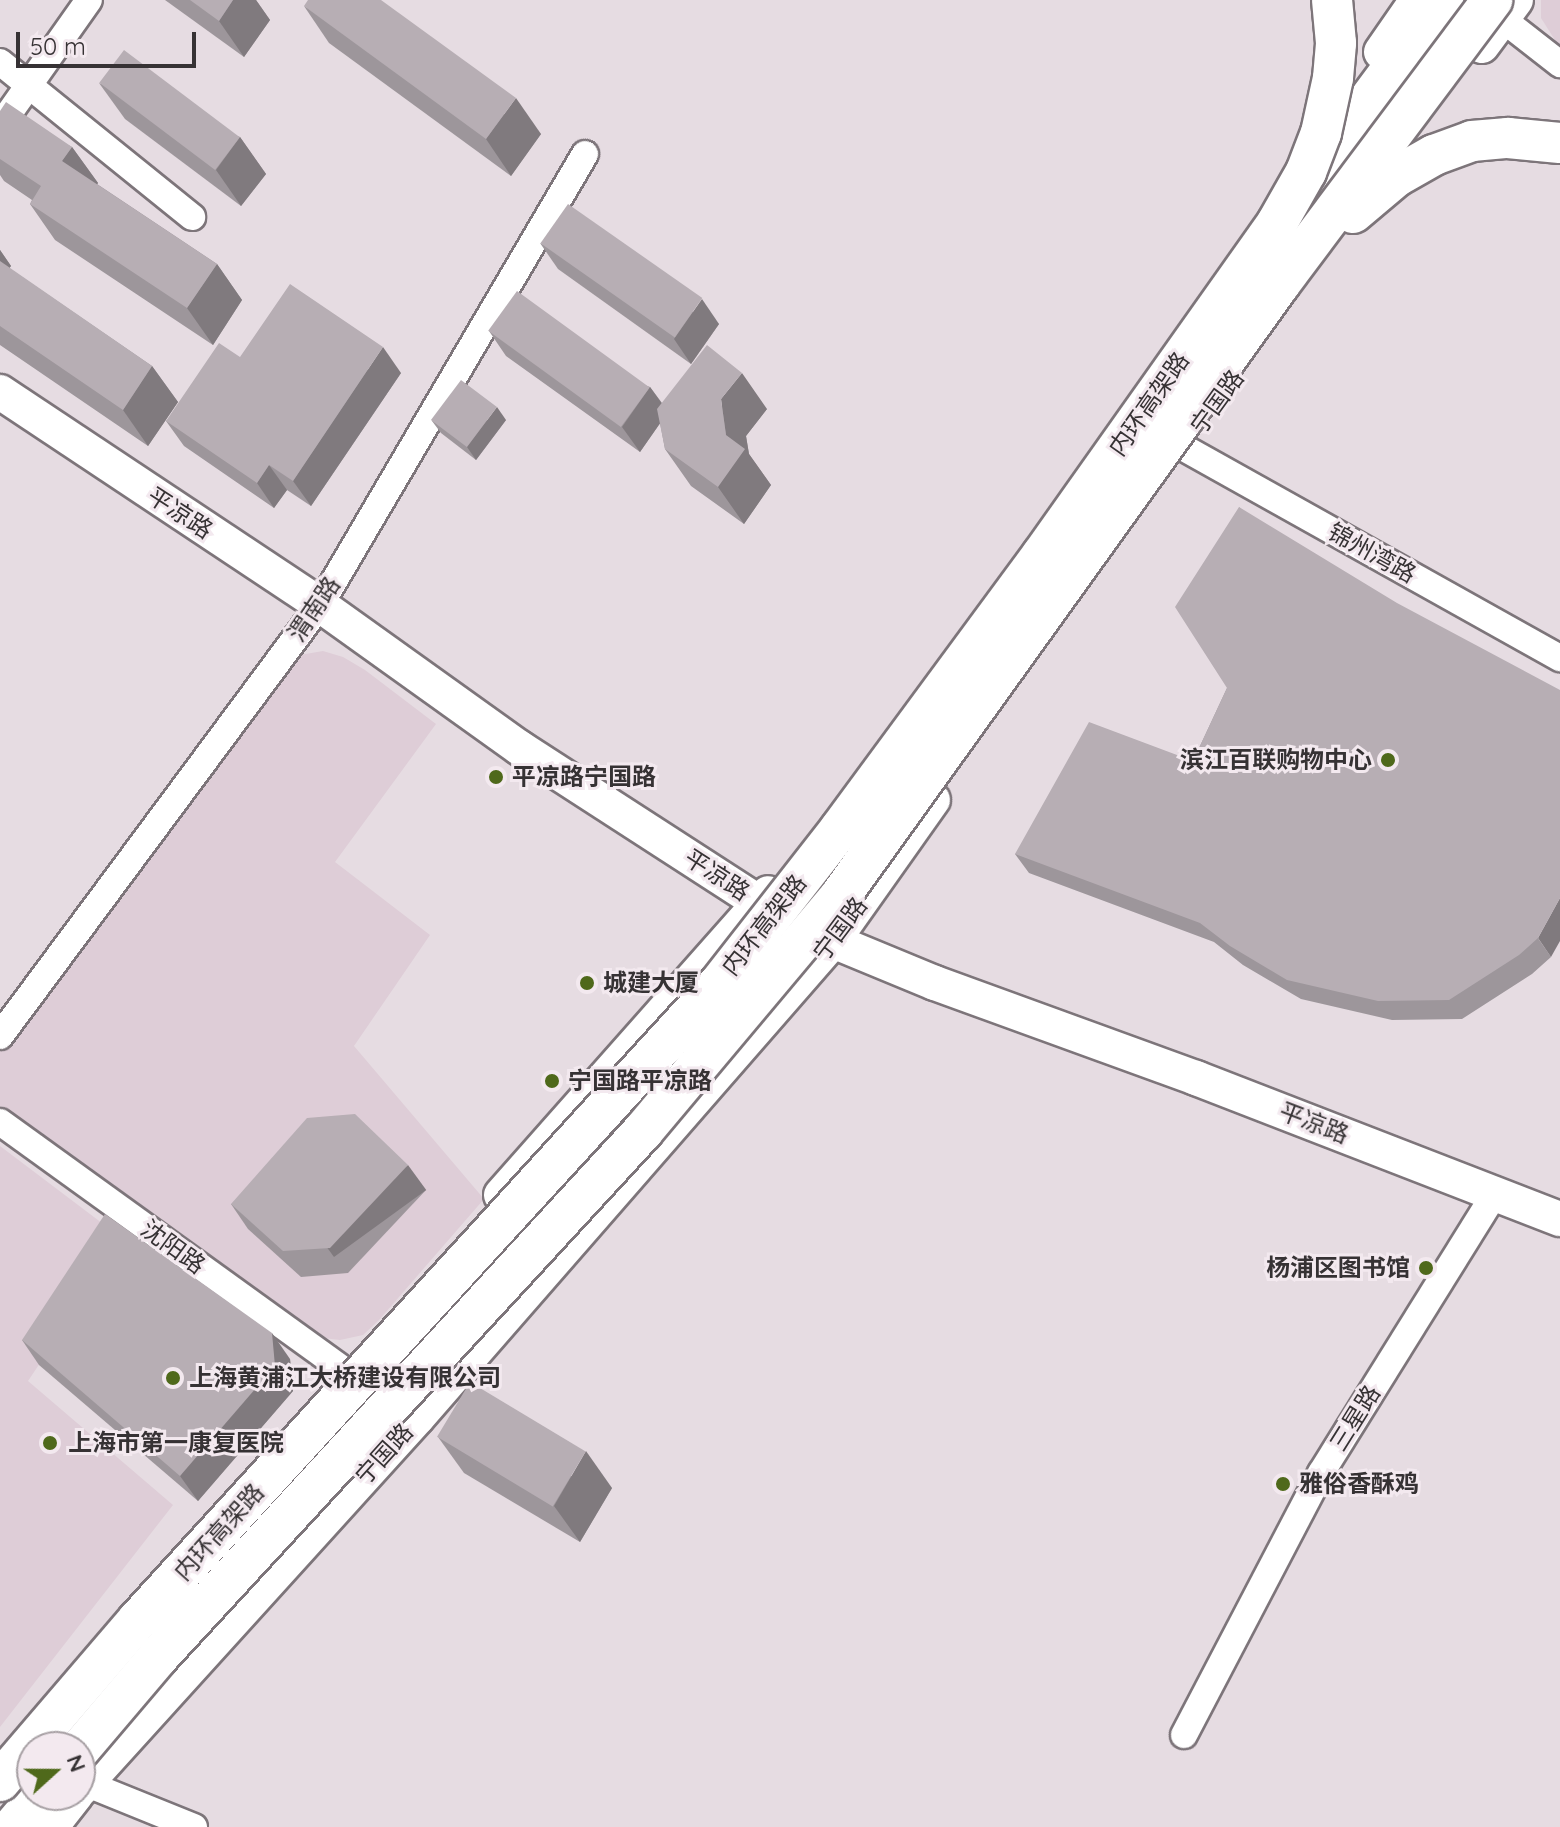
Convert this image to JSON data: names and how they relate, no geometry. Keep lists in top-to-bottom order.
{
  "streets": {
    "highway": ["内环高架路"],
    "main road": ["宁国路", "平凉路"],
    "street": [
      "锦州湾路",
      "渭南路",
      "沈阳路",
      "三星路"
    ]
  },
  "crossings": [
    ["宁国路", "内环高架路"],
    ["宁国路", "平凉路"],
    ["宁国路", "锦州湾路"],
    ["平凉路", "渭南路"],
    ["平凉路", "三星路"]
  ],
  "places": [
    "滨江百联购物中心",
    "平凉路宁国路",
    "城建大厦",
    "宁国路平凉路",
    "杨浦区图书馆",
    "上海黄浦江大桥建设有限公司",
    "上海市第一康复医院",
    "雅俗香酥鸡"
  ],
  "scale_bar": "50 m",
  "north": "right"
}
